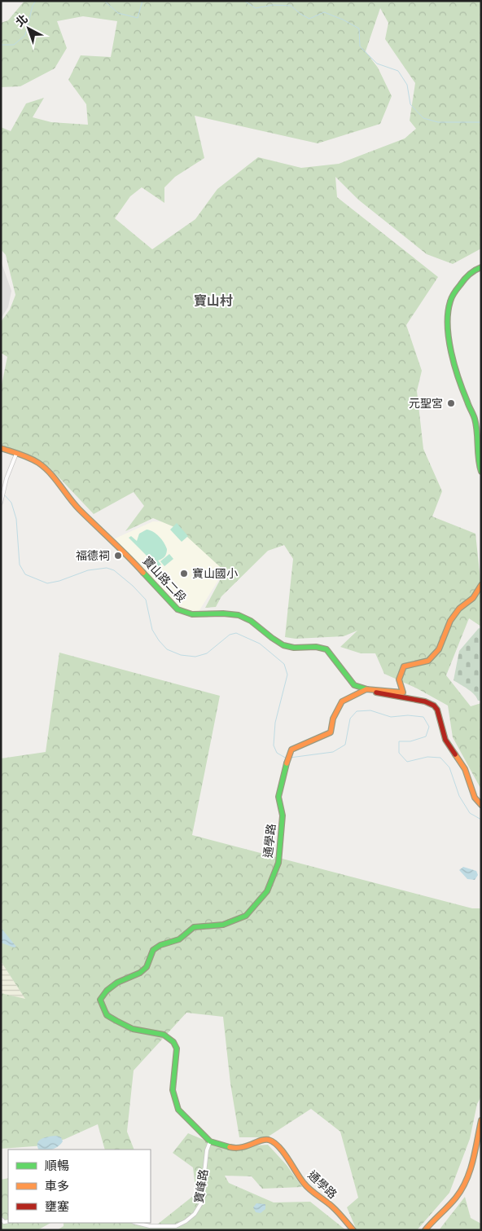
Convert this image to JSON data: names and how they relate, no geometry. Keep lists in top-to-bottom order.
{
  "streets": {
    "street": ["寶山路二段", "通學路", "寶峰路"]
  },
  "crossings": [
    ["寶山路二段", "通學路"],
    ["通學路", "寶峰路"]
  ],
  "districts": ["寶山村"],
  "places": ["元聖宮", "福德祠", "寶山國小"],
  "legend": ["順暢", "車多", "壅塞"],
  "north": "top left"
}
